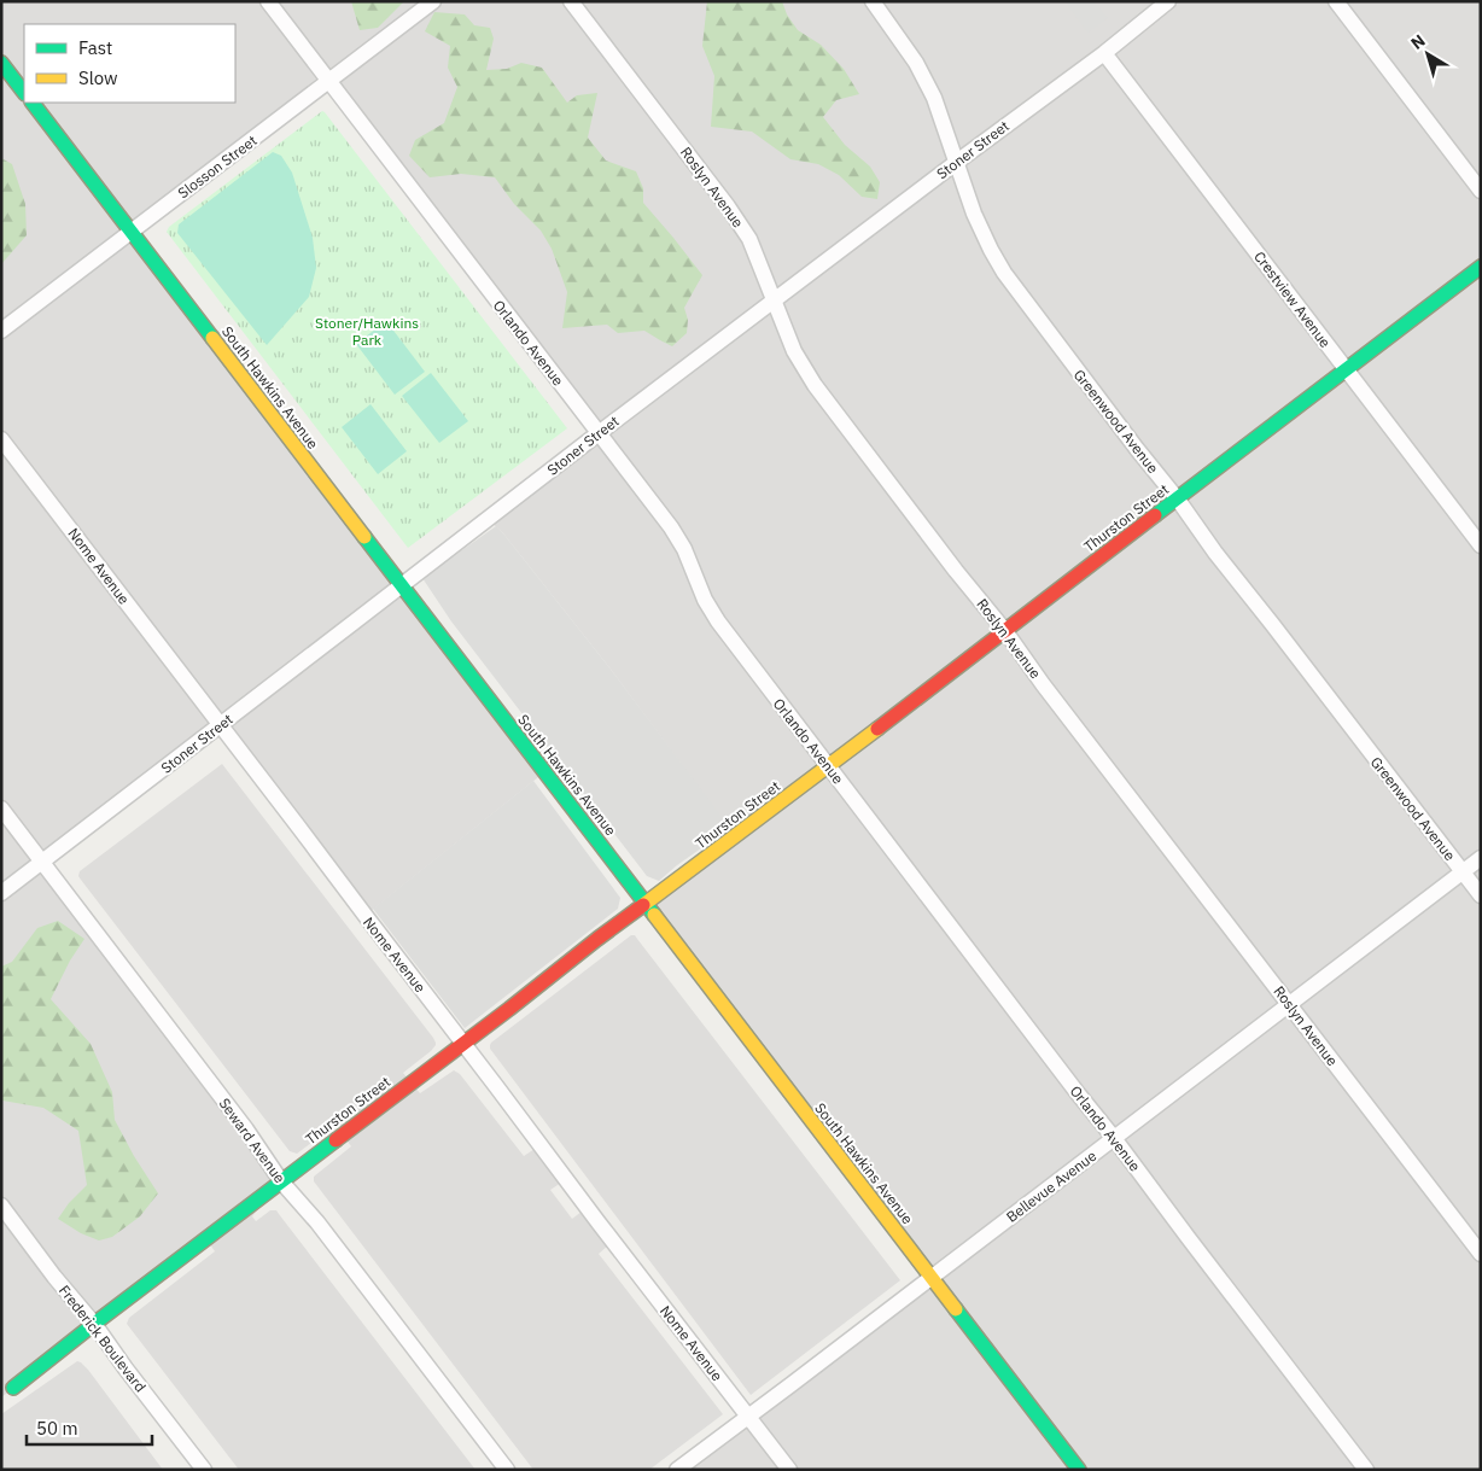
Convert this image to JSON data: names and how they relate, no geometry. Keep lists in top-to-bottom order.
{
  "streets": {
    "street": [
      "Stoner Street",
      "Slosson Street",
      "Roslyn Avenue",
      "Crestview Avenue",
      "Orlando Avenue",
      "South Hawkins Avenue",
      "Greenwood Avenue",
      "Thurston Street",
      "Nome Avenue",
      "Seward Avenue",
      "Bellevue Avenue",
      "Frederick Boulevard"
    ]
  },
  "crossings": [
    ["Stoner Street", "Roslyn Avenue"],
    ["Stoner Street", "Crestview Avenue"],
    ["Stoner Street", "Orlando Avenue"],
    ["Stoner Street", "South Hawkins Avenue"],
    ["Stoner Street", "Greenwood Avenue"],
    ["Stoner Street", "Nome Avenue"],
    ["Stoner Street", "Seward Avenue"],
    ["Slosson Street", "Orlando Avenue"],
    ["Slosson Street", "South Hawkins Avenue"],
    ["Roslyn Avenue", "Thurston Street"],
    ["Roslyn Avenue", "Bellevue Avenue"],
    ["Crestview Avenue", "Thurston Street"],
    ["Orlando Avenue", "Thurston Street"],
    ["Orlando Avenue", "Bellevue Avenue"],
    ["South Hawkins Avenue", "Thurston Street"],
    ["South Hawkins Avenue", "Bellevue Avenue"],
    ["Greenwood Avenue", "Thurston Street"],
    ["Greenwood Avenue", "Bellevue Avenue"],
    ["Thurston Street", "Nome Avenue"],
    ["Thurston Street", "Seward Avenue"],
    ["Thurston Street", "Frederick Boulevard"],
    ["Nome Avenue", "Bellevue Avenue"]
  ],
  "parks": ["Stoner/Hawkins Park"],
  "legend": ["Fast", "Slow"],
  "scale_bar": "50 m",
  "north": "top left"
}
